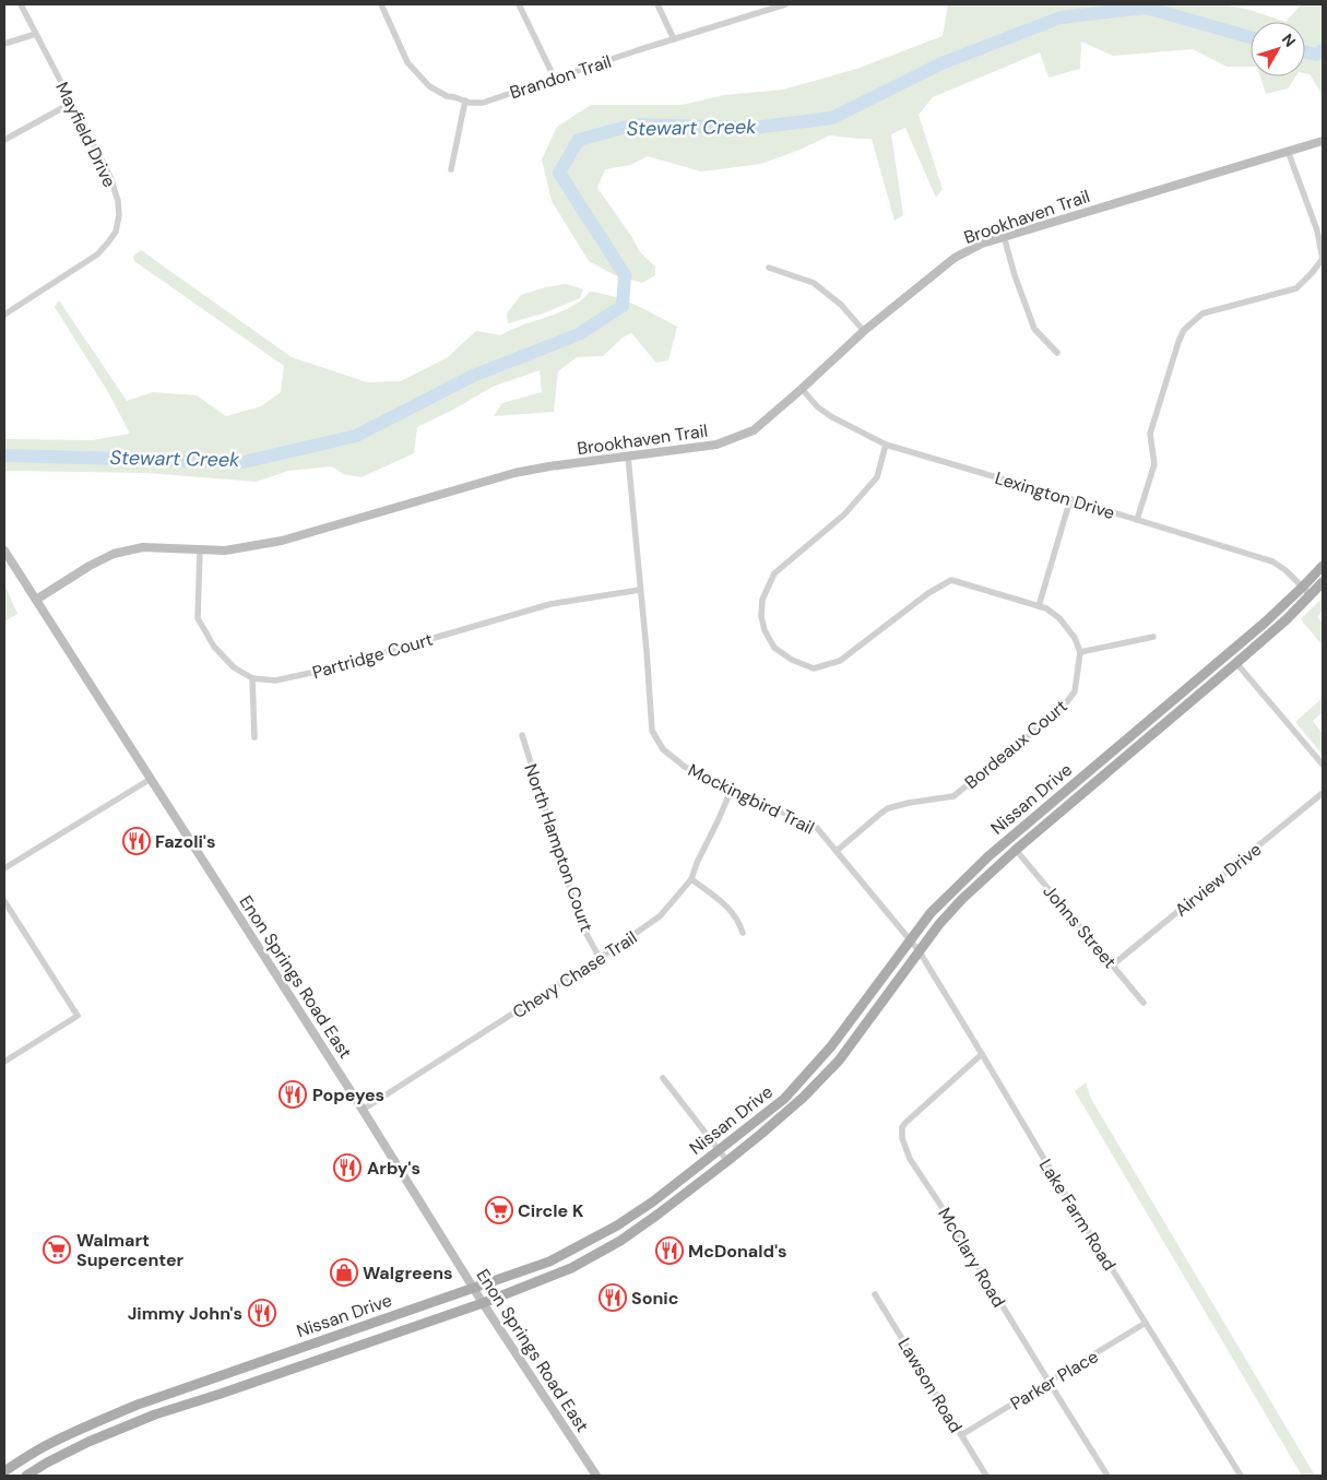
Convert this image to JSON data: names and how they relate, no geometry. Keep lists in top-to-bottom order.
{
  "streets": {
    "main road": ["Nissan Drive"],
    "street": [
      "Brandon Trail",
      "Mayfield Drive",
      "Brookhaven Trail",
      "Lexington Drive",
      "Partridge Court",
      "Bordeaux Court",
      "Mockingbird Trail",
      "North Hampton Court",
      "Airview Drive",
      "Johns Street",
      "Chevy Chase Trail",
      "Enon Springs Road East",
      "Lake Farm Road",
      "McClary Road",
      "Parker Place",
      "Lawson Road"
    ]
  },
  "crossings": [
    ["Brookhaven Trail", "Lexington Drive"],
    ["Brookhaven Trail", "Partridge Court"],
    ["Brookhaven Trail", "Enon Springs Road East"],
    ["Lexington Drive", "Nissan Drive"],
    ["Partridge Court", "Mockingbird Trail"],
    ["Bordeaux Court", "Mockingbird Trail"],
    ["Mockingbird Trail", "Nissan Drive"],
    ["Mockingbird Trail", "Chevy Chase Trail"],
    ["Mockingbird Trail", "Lake Farm Road"],
    ["Nissan Drive", "Johns Street"],
    ["Nissan Drive", "Enon Springs Road East"],
    ["Nissan Drive", "Lake Farm Road"],
    ["North Hampton Court", "Chevy Chase Trail"],
    ["Airview Drive", "Johns Street"],
    ["Chevy Chase Trail", "Enon Springs Road East"],
    ["Lake Farm Road", "McClary Road"],
    ["Lake Farm Road", "Parker Place"],
    ["McClary Road", "Parker Place"],
    ["Parker Place", "Lawson Road"]
  ],
  "water": ["Stewart Creek"],
  "places": {
    "restaurant": [
      "Fazoli's",
      "Popeyes",
      "Arby's",
      "McDonald's",
      "Sonic",
      "Jimmy John's"
    ],
    "supermarket": ["Circle K", "Walmart Supercenter"],
    "shop": ["Walgreens"]
  },
  "north": "top right"
}
